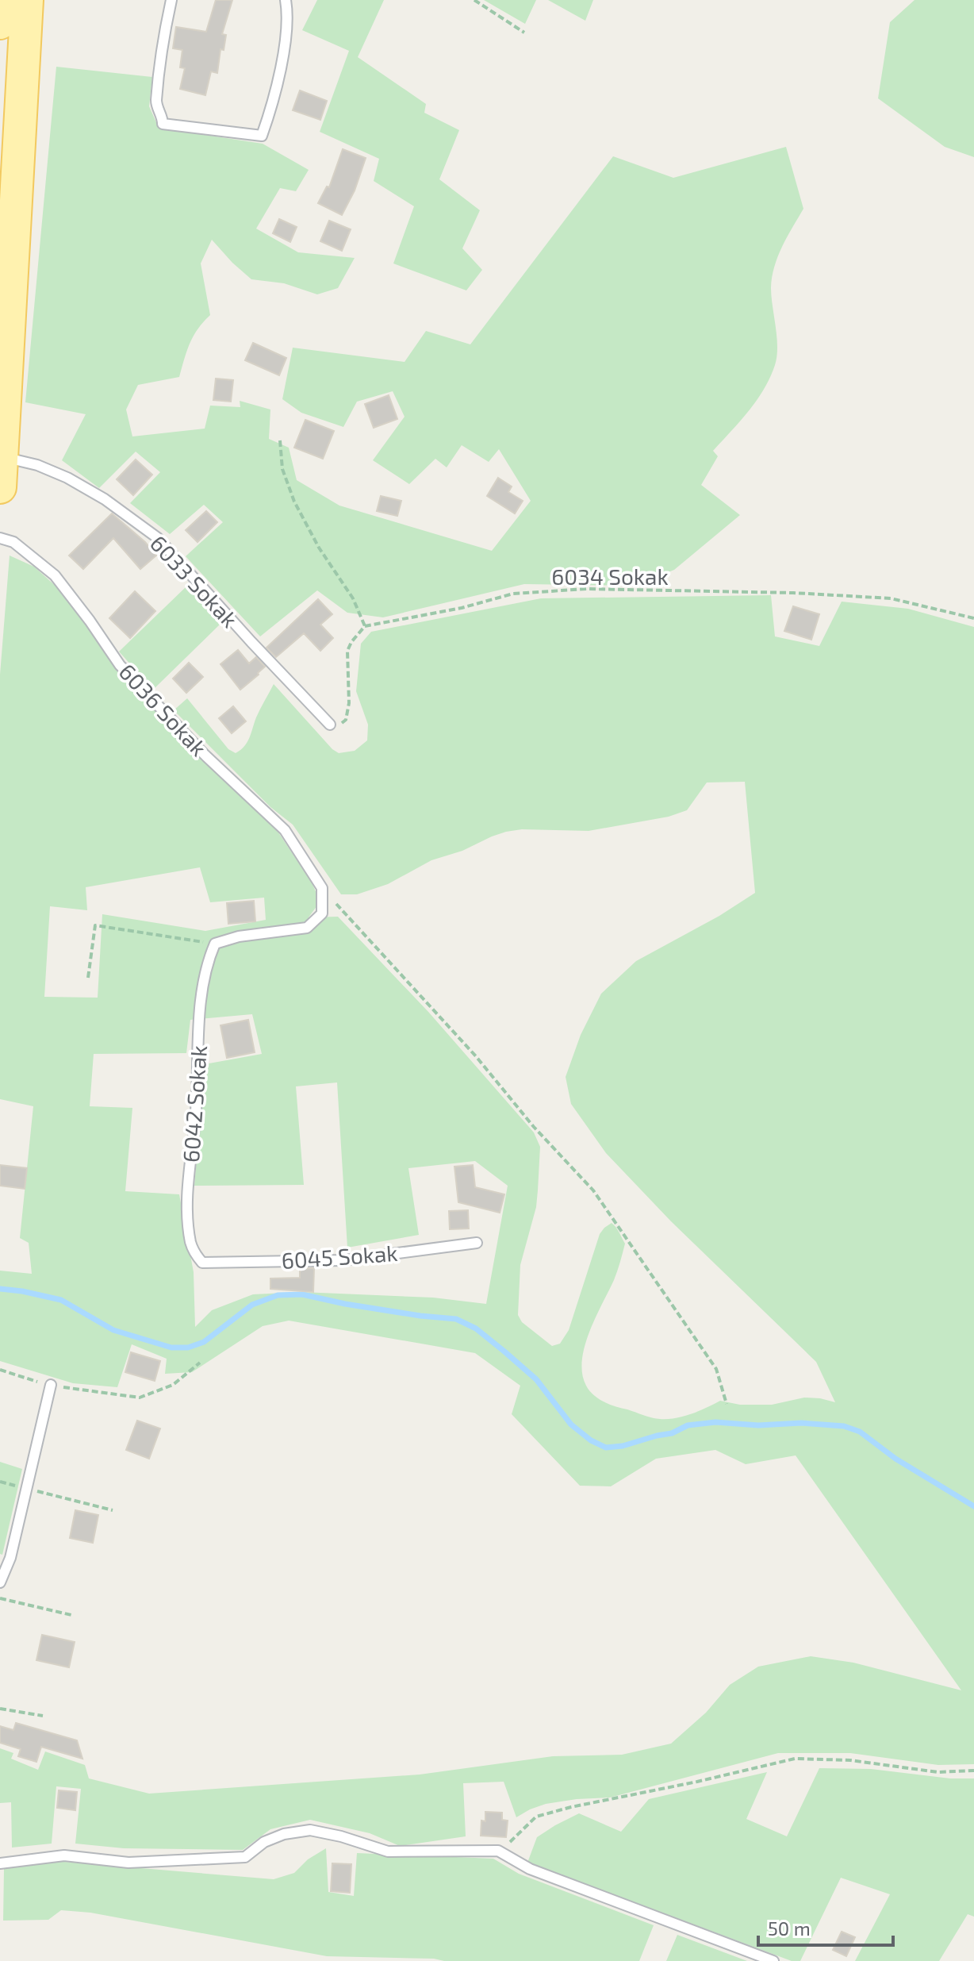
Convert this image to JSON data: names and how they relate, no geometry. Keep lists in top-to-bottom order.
{
  "streets": {
    "lane": [
      "6033 Sokak",
      "6036 Sokak",
      "6042 Sokak",
      "6045 Sokak"
    ],
    "path": ["6034 Sokak"]
  },
  "crossings": [
    ["6042 Sokak", "6045 Sokak"]
  ],
  "scale_bar": "50 m"
}
